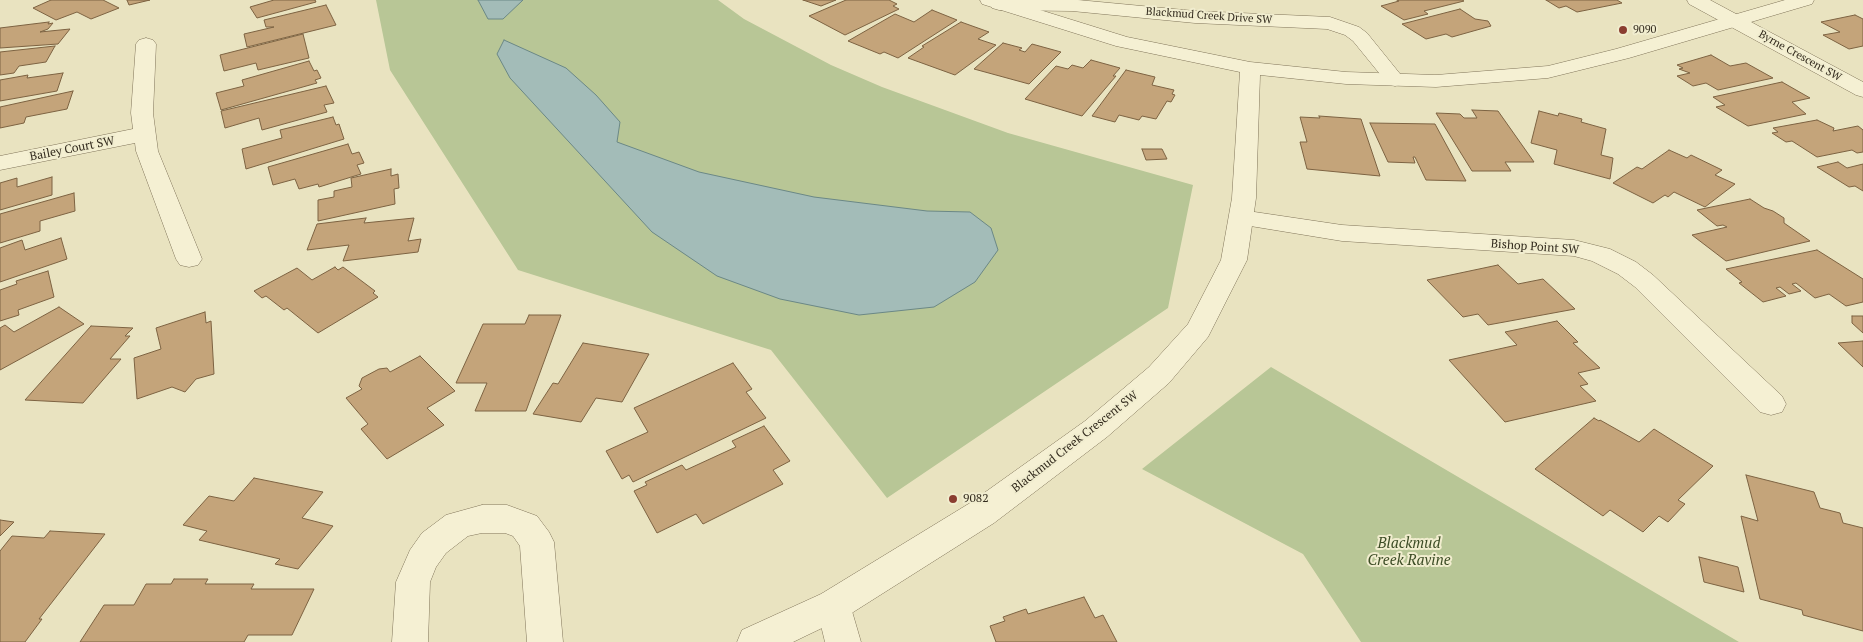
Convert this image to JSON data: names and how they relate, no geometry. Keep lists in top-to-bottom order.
{
  "streets": {
    "street": [
      "Blackmud Creek Drive SW",
      "Byrne Crescent SW",
      "Bailey Court SW",
      "Bishop Point SW",
      "Blackmud Creek Crescent SW"
    ]
  },
  "crossings": [
    ["Blackmud Creek Drive SW", "Byrne Crescent SW"],
    ["Blackmud Creek Drive SW", "Blackmud Creek Crescent SW"],
    ["Bishop Point SW", "Blackmud Creek Crescent SW"]
  ],
  "parks": ["Blackmud Creek Ravine"],
  "places": ["9090", "9082"]
}
